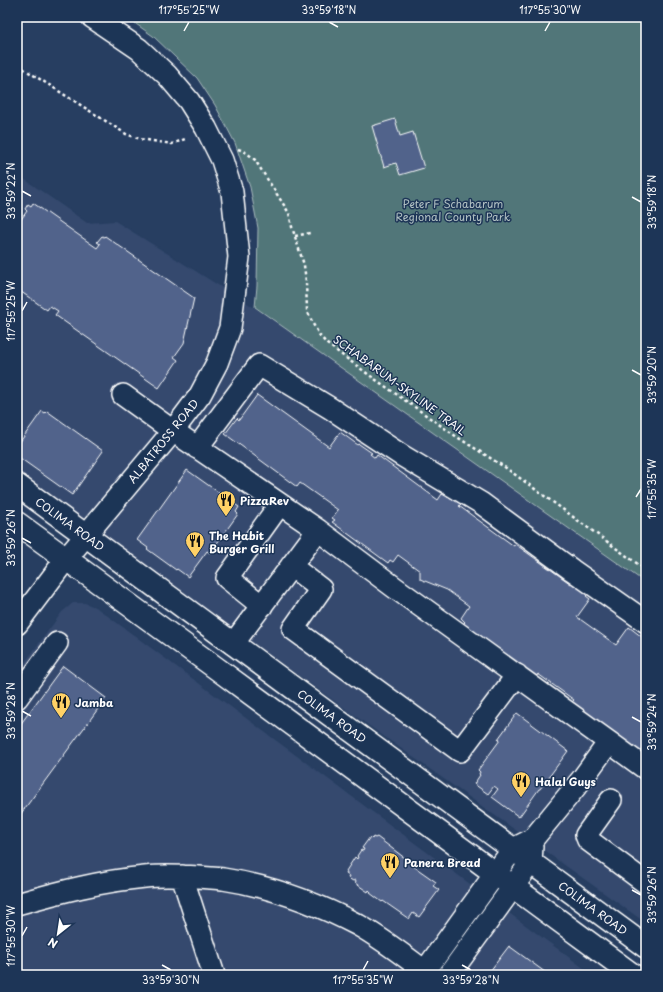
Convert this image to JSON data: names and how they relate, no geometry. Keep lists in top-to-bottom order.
{
  "streets": {
    "main road": ["COLIMA ROAD"],
    "street": ["ALBATROSS ROAD"],
    "path": ["SCHABARUM-SKYLINE TRAIL"]
  },
  "crossings": [
    ["ALBATROSS ROAD", "COLIMA ROAD"]
  ],
  "parks": ["Peter F Schabarum Regional County Park"],
  "places": {
    "restaurant": [
      "PizzaRev",
      "The Habit Burger Grill",
      "Jamba",
      "Halal Guys",
      "Panera Bread"
    ]
  },
  "north": "bottom left",
  "coordinates": [
    "117°55'25\"W",
    "33°59'18\"N",
    "117°55'30\"W",
    "33°59'22\"N",
    "33°59'20\"N",
    "117°55'35\"W",
    "33°59'26\"N",
    "33°59'28\"N",
    "33°59'24\"N",
    "33°59'30\"N"
  ]
}
